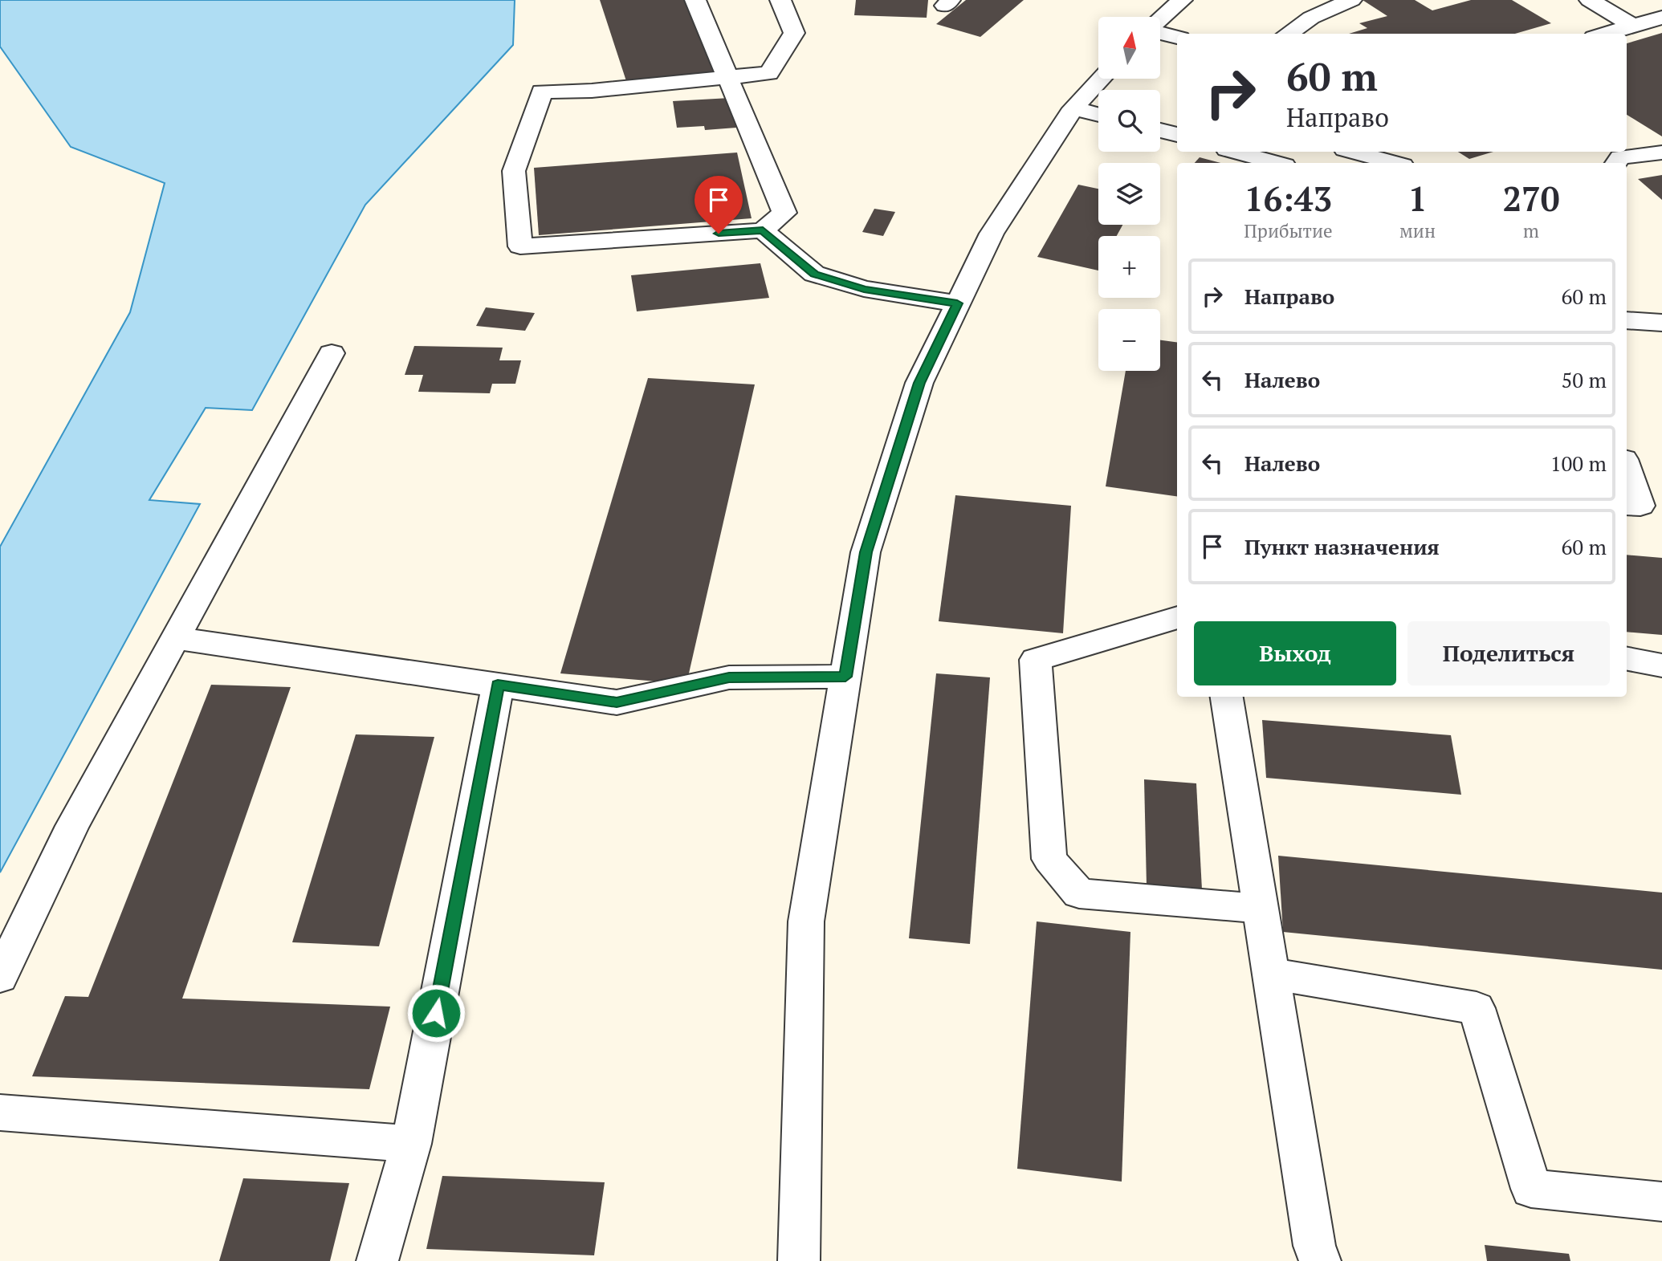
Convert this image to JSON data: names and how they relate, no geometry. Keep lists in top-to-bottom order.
{
  "north": "top",
  "page": {
    "map_buttons": ["+", "−"],
    "turn": ["60 m", "Направо"],
    "eta": [
      "16:43",
      "Прибытие",
      "1",
      "мин",
      "270",
      "m"
    ],
    "list": [
      {
        "name": "Направо",
        "value": "60 m"
      },
      {
        "name": "Налево",
        "value": "50 m"
      },
      {
        "name": "Налево",
        "value": "100 m"
      },
      {
        "name": "Пункт назначения",
        "value": "60 m"
      }
    ],
    "buttons": ["Выход", "Поделиться"]
  }
}
